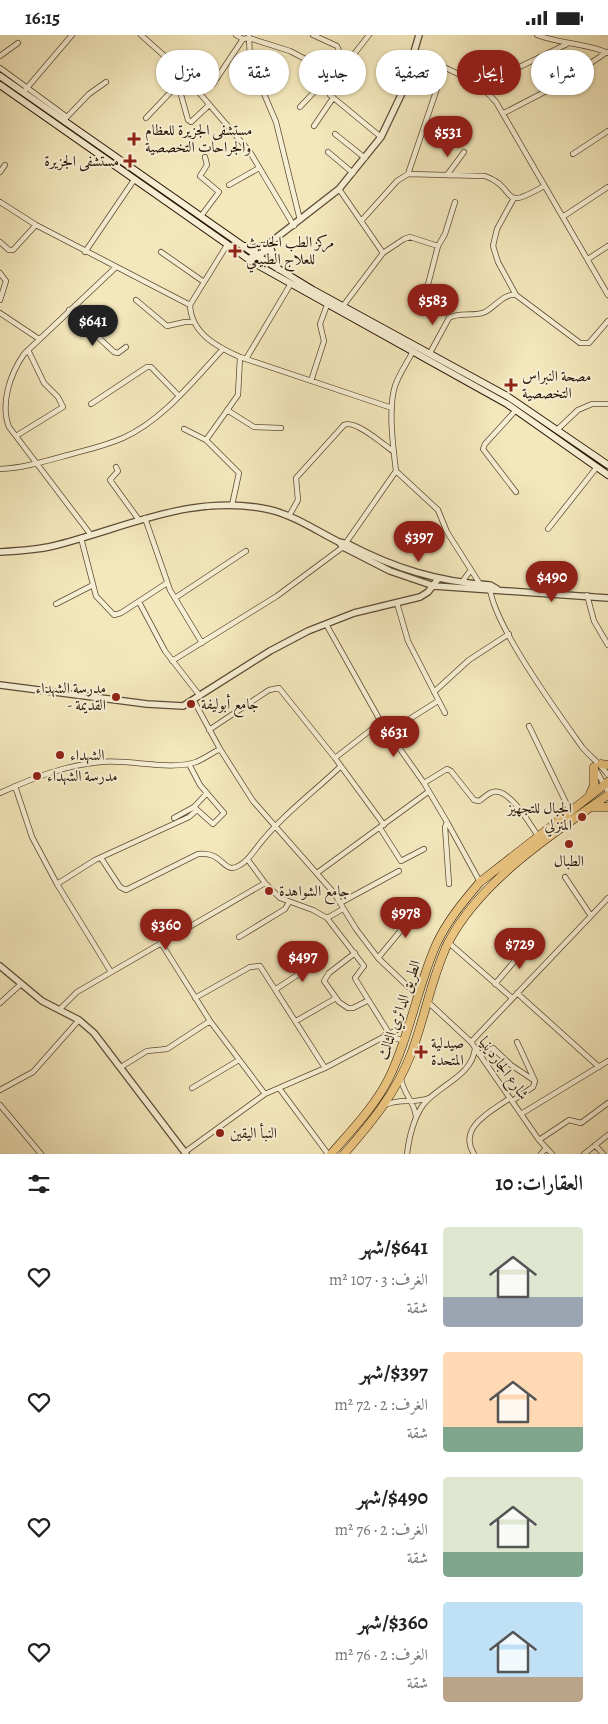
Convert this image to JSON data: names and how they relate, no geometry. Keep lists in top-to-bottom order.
{
  "streets": {
    "main road": ["الطريق الدائري الثالث"],
    "street": ["شارع الجاردينيا"]
  },
  "crossings": [
    ["الطريق الدائري الثالث", "شارع الجاردينيا"]
  ],
  "places": {
    "health": [
      "مستشفى الجزيرة للعظام والجراحات التخصصية",
      "مستشفى الجزيرة",
      "مركز الطب الحديث للعلاج الطبيعي",
      "مصحة النبراس التخصصية",
      "صيدلية المتحدة"
    ],
    "other": [
      "مدرسة الشهداء - القديمة",
      "جامع أبوليفة",
      "الشهداء",
      "مدرسة الشهداء",
      "الجبال للتجهيز المنزلي",
      "الطبال",
      "جامع الشواهدة",
      "النبأ اليقين"
    ]
  },
  "page": {
    "status": "16:15",
    "chip": [
      "شراء",
      "إيجار",
      "تصفية",
      "جديد",
      "شقة",
      "منزل"
    ],
    "price": [
      "$531",
      "$583",
      "$641",
      "$397",
      "$490",
      "$631",
      "$978",
      "$360",
      "$729",
      "$497"
    ],
    "heading": "العقارات: 10",
    "list": [
      {
        "name": "$641/شهر",
        "note": "الغرف: 3 · 107 m² · شقة"
      },
      {
        "name": "$397/شهر",
        "note": "الغرف: 2 · 72 m² · شقة"
      },
      {
        "name": "$490/شهر",
        "note": "الغرف: 2 · 76 m² · شقة"
      },
      {
        "name": "$360/شهر",
        "note": "الغرف: 2 · 76 m² · شقة"
      }
    ]
  }
}
